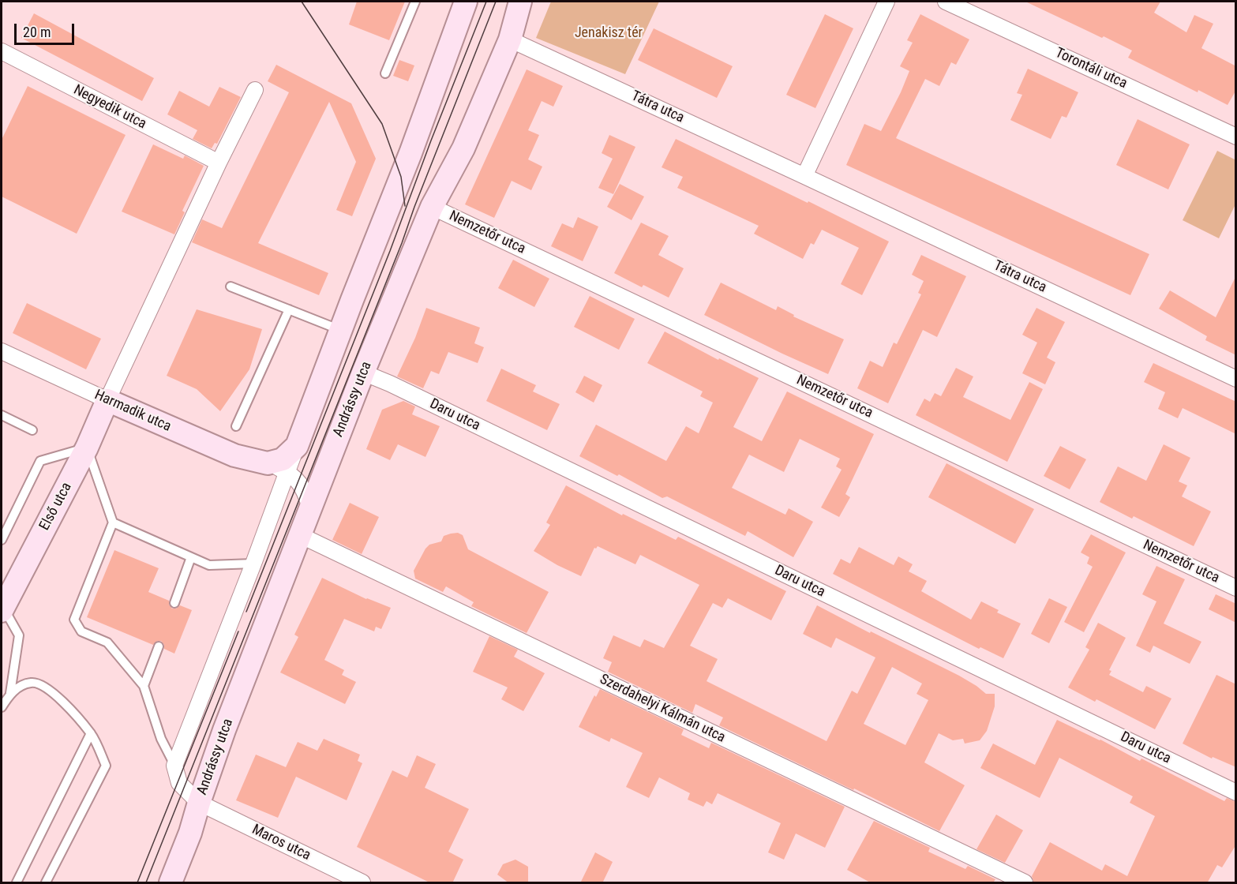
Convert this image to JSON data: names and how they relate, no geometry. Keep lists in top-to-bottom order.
{
  "streets": {
    "street": [
      "Torontáli utca",
      "Negyedik utca",
      "Tátra utca",
      "Nemzetőr utca",
      "Andrássy utca",
      "Harmadik utca",
      "Daru utca",
      "Első utca",
      "Szerdahelyi Kálmán utca",
      "Maros utca"
    ]
  },
  "crossings": [
    ["Tátra utca", "Andrássy utca"],
    ["Nemzetőr utca", "Andrássy utca"],
    ["Andrássy utca", "Daru utca"],
    ["Andrássy utca", "Szerdahelyi Kálmán utca"],
    ["Andrássy utca", "Maros utca"],
    ["Harmadik utca", "Első utca"]
  ],
  "parks": ["Jenakisz tér"],
  "scale_bar": "20 m"
}
